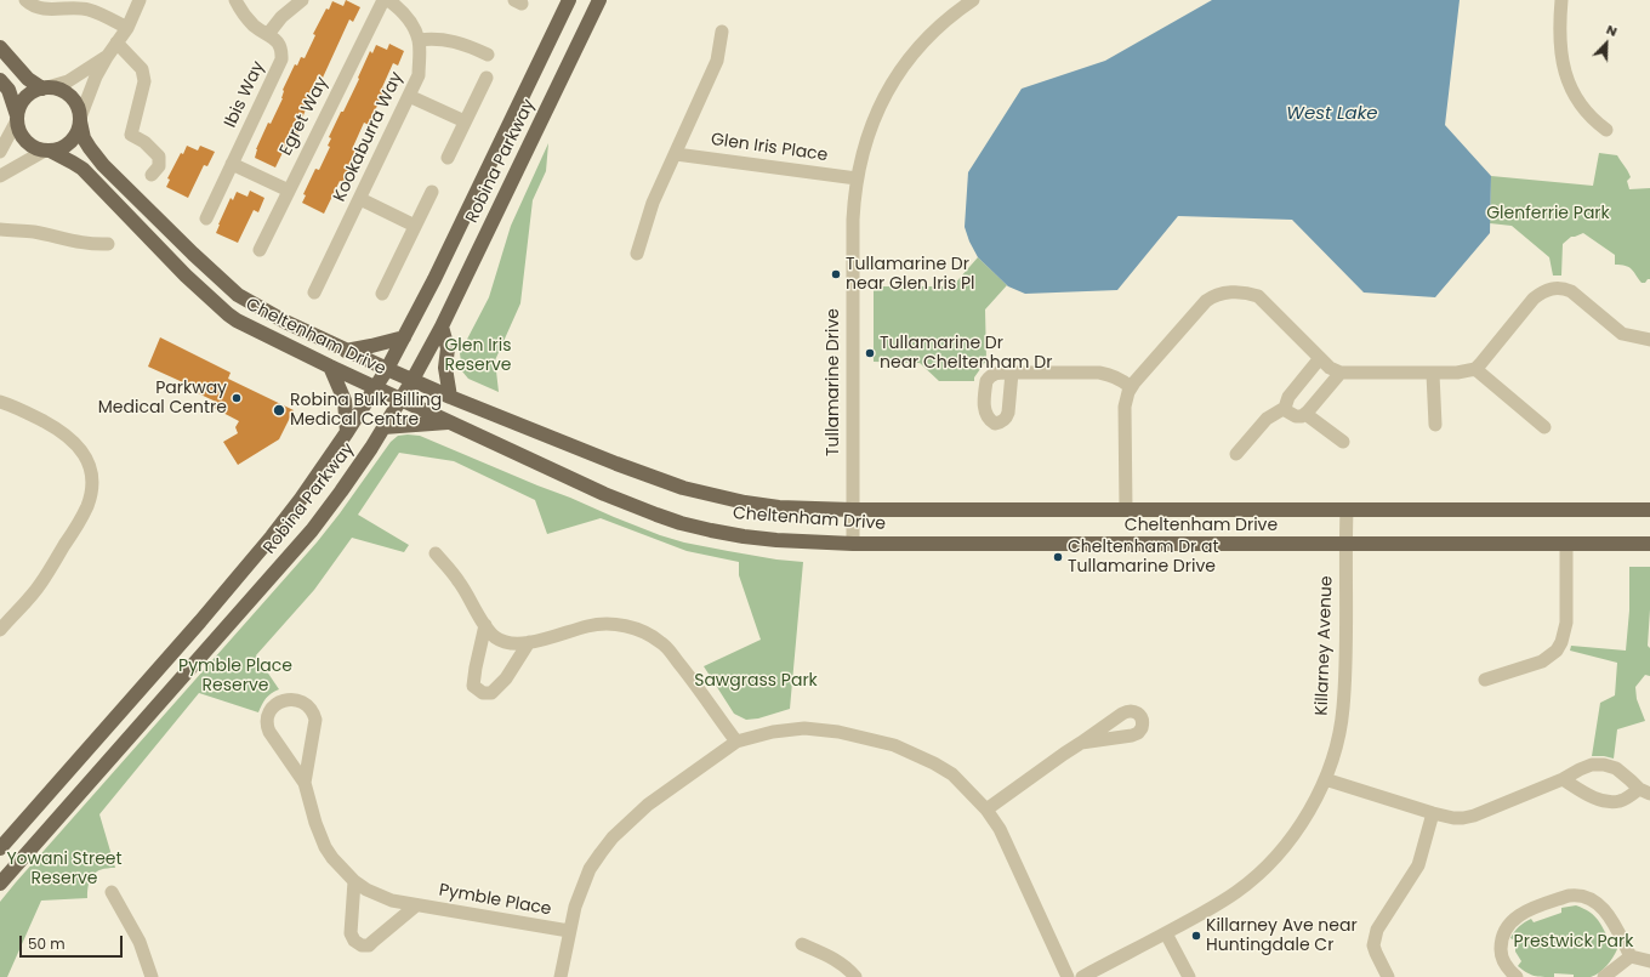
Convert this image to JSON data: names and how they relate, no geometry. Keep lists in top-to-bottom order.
{
  "streets": {
    "main road": ["Robina Parkway", "Cheltenham Drive"],
    "street": [
      "Ibis Way",
      "Egret Way",
      "Kookaburra Way",
      "Glen Iris Place",
      "Tullamarine Drive",
      "Killarney Avenue",
      "Pymble Place"
    ]
  },
  "crossings": [
    ["Glen Iris Place", "Tullamarine Drive"],
    ["Robina Parkway", "Cheltenham Drive"],
    ["Cheltenham Drive", "Tullamarine Drive"],
    ["Cheltenham Drive", "Killarney Avenue"]
  ],
  "water": ["West Lake"],
  "parks": [
    "Glenferrie Park",
    "Glen Iris Reserve",
    "Pymble Place Reserve",
    "Sawgrass Park",
    "Yowani Street Reserve",
    "Prestwick Park"
  ],
  "places": [
    "Tullamarine Dr near Glen Iris Pl",
    "Tullamarine Dr near Cheltenham Dr",
    "Parkway Medical Centre",
    "Robina Bulk Billing Medical Centre",
    "Cheltenham Dr at Tullamarine Drive",
    "Killarney Ave near Huntingdale Cr"
  ],
  "scale_bar": "50 m",
  "north": "top right"
}
